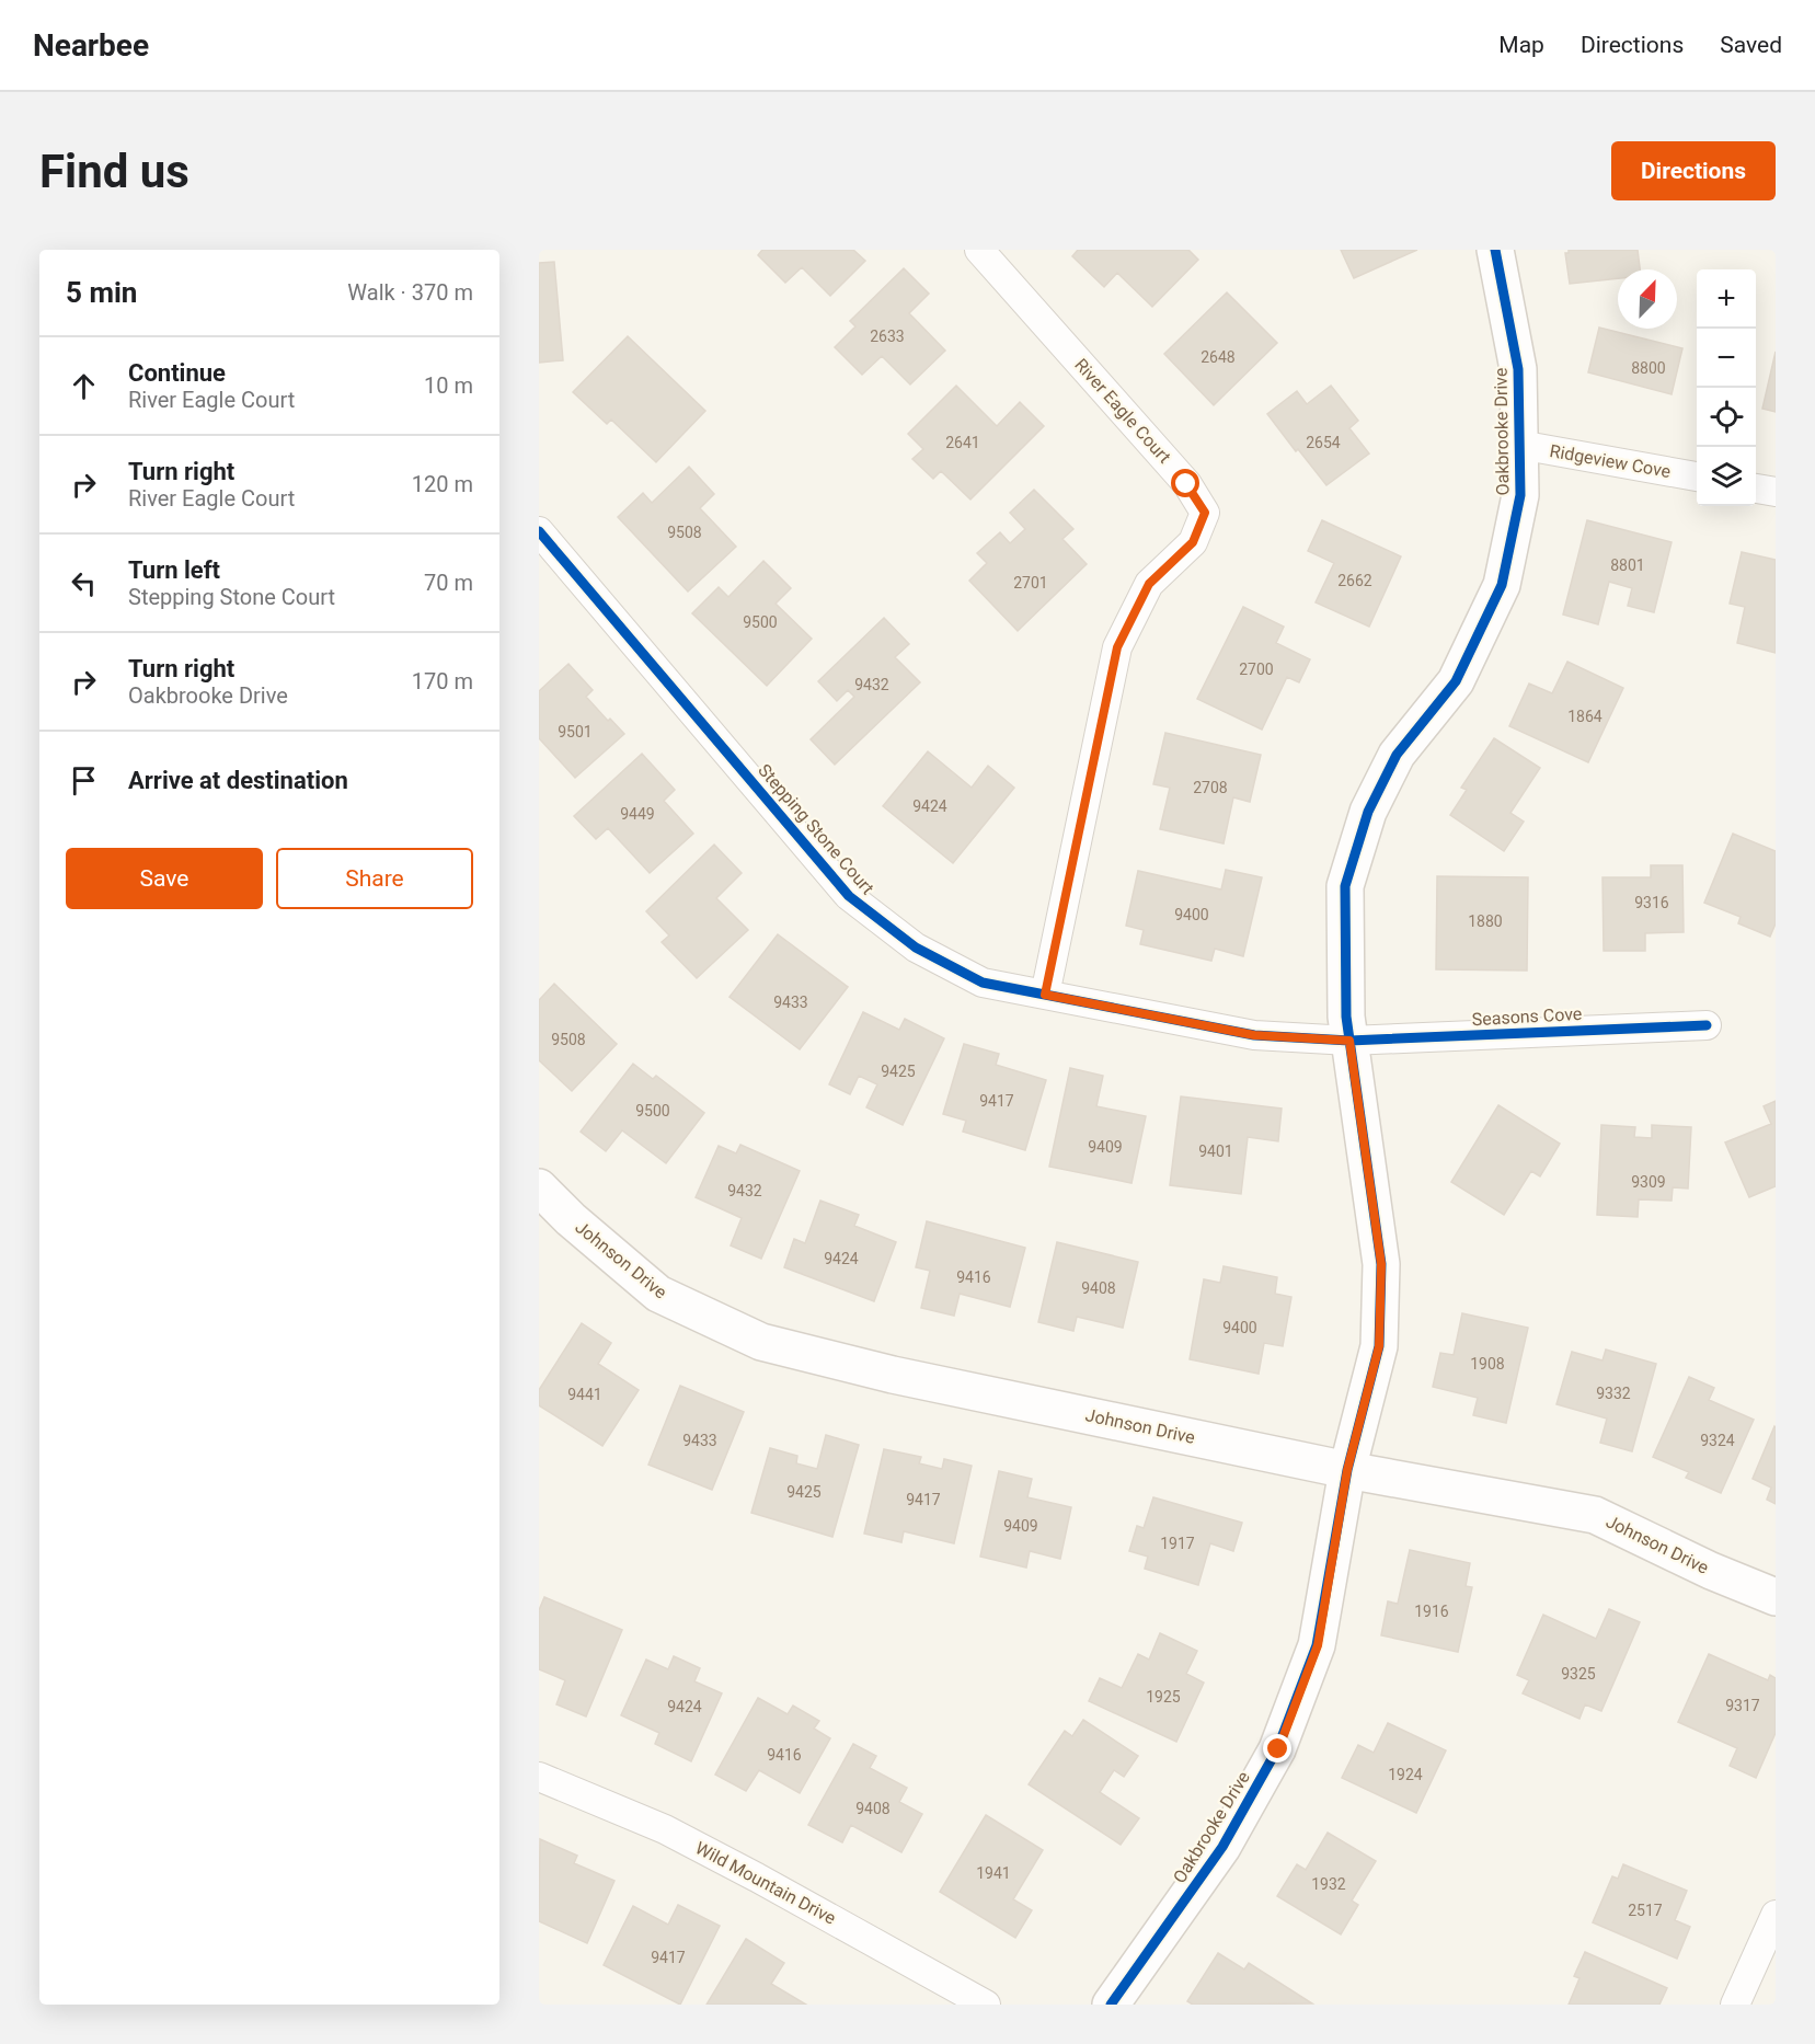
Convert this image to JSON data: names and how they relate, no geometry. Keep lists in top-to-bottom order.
{
  "streets": {
    "street": [
      "River Eagle Court",
      "Oakbrooke Drive",
      "Ridgeview Cove",
      "Stepping Stone Court",
      "Seasons Cove",
      "Johnson Drive",
      "Wild Mountain Drive"
    ]
  },
  "crossings": [
    ["River Eagle Court", "Stepping Stone Court"],
    ["Oakbrooke Drive", "Ridgeview Cove"],
    ["Oakbrooke Drive", "Stepping Stone Court"],
    ["Oakbrooke Drive", "Seasons Cove"],
    ["Oakbrooke Drive", "Johnson Drive"],
    ["Stepping Stone Court", "Seasons Cove"]
  ],
  "house_numbers": [
    "2633",
    "2648",
    "8800",
    "2641",
    "2654",
    "9508",
    "8801",
    "2662",
    "2701",
    "9500",
    "2700",
    "9432",
    "1864",
    "9501",
    "2708",
    "9424",
    "9449",
    "9316",
    "9400",
    "1880",
    "9433",
    "9508",
    "9425",
    "9417",
    "9500",
    "9409",
    "9401",
    "9309",
    "9432",
    "9424",
    "9416",
    "9408",
    "9400",
    "1908",
    "9332",
    "9441",
    "9433",
    "9324",
    "9425",
    "9417",
    "9409",
    "1917",
    "1916",
    "9325",
    "1925",
    "9317",
    "9424",
    "9416",
    "1924",
    "9408",
    "1941",
    "1932",
    "2517",
    "9417"
  ],
  "north": "top right",
  "page": {
    "header": "Nearbee",
    "nav": ["Map", "Directions", "Saved"],
    "buttons": [
      "Directions",
      ["Save", "Share"]
    ],
    "title": "Find us",
    "heading": ["5 min", "Walk · 370 m"],
    "map_buttons": ["+", "−"],
    "list": [
      ["Continue", "River Eagle Court", "10 m"],
      ["Turn right", "River Eagle Court", "120 m"],
      ["Turn left", "Stepping Stone Court", "70 m"],
      ["Turn right", "Oakbrooke Drive", "170 m"],
      "Arrive at destination"
    ]
  }
}
